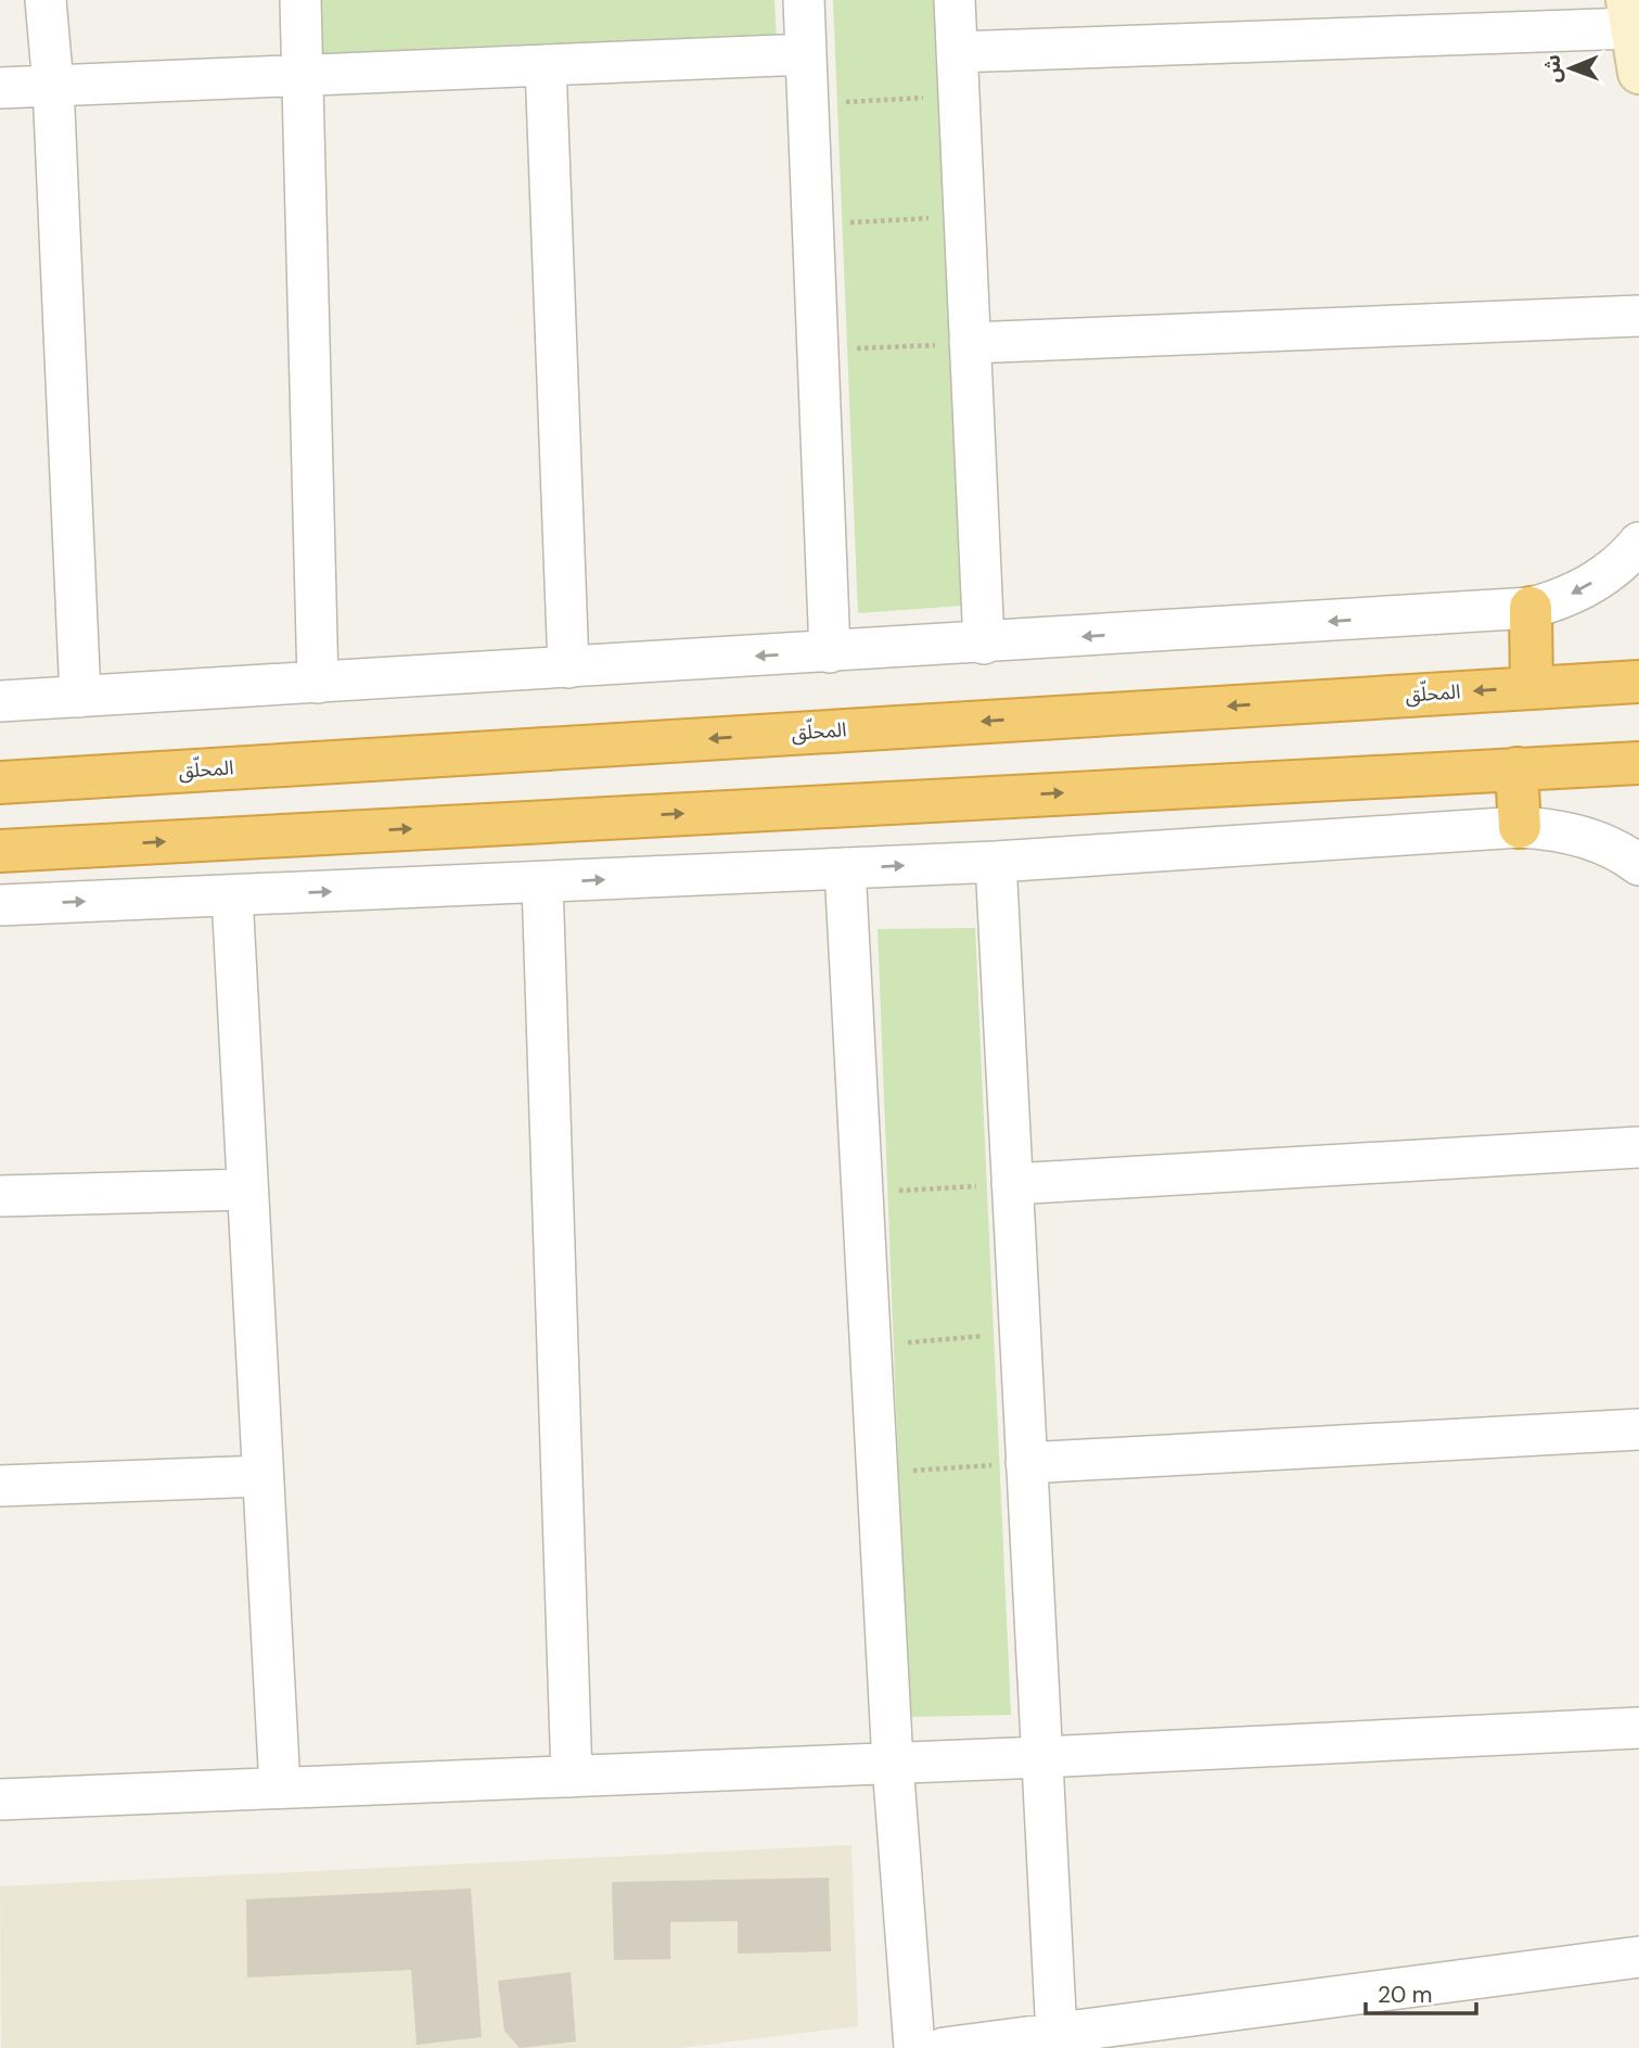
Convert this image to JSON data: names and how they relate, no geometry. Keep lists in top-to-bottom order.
{
  "streets": {
    "highway": ["المحلّق"]
  },
  "scale_bar": "20 m",
  "north": "left"
}
